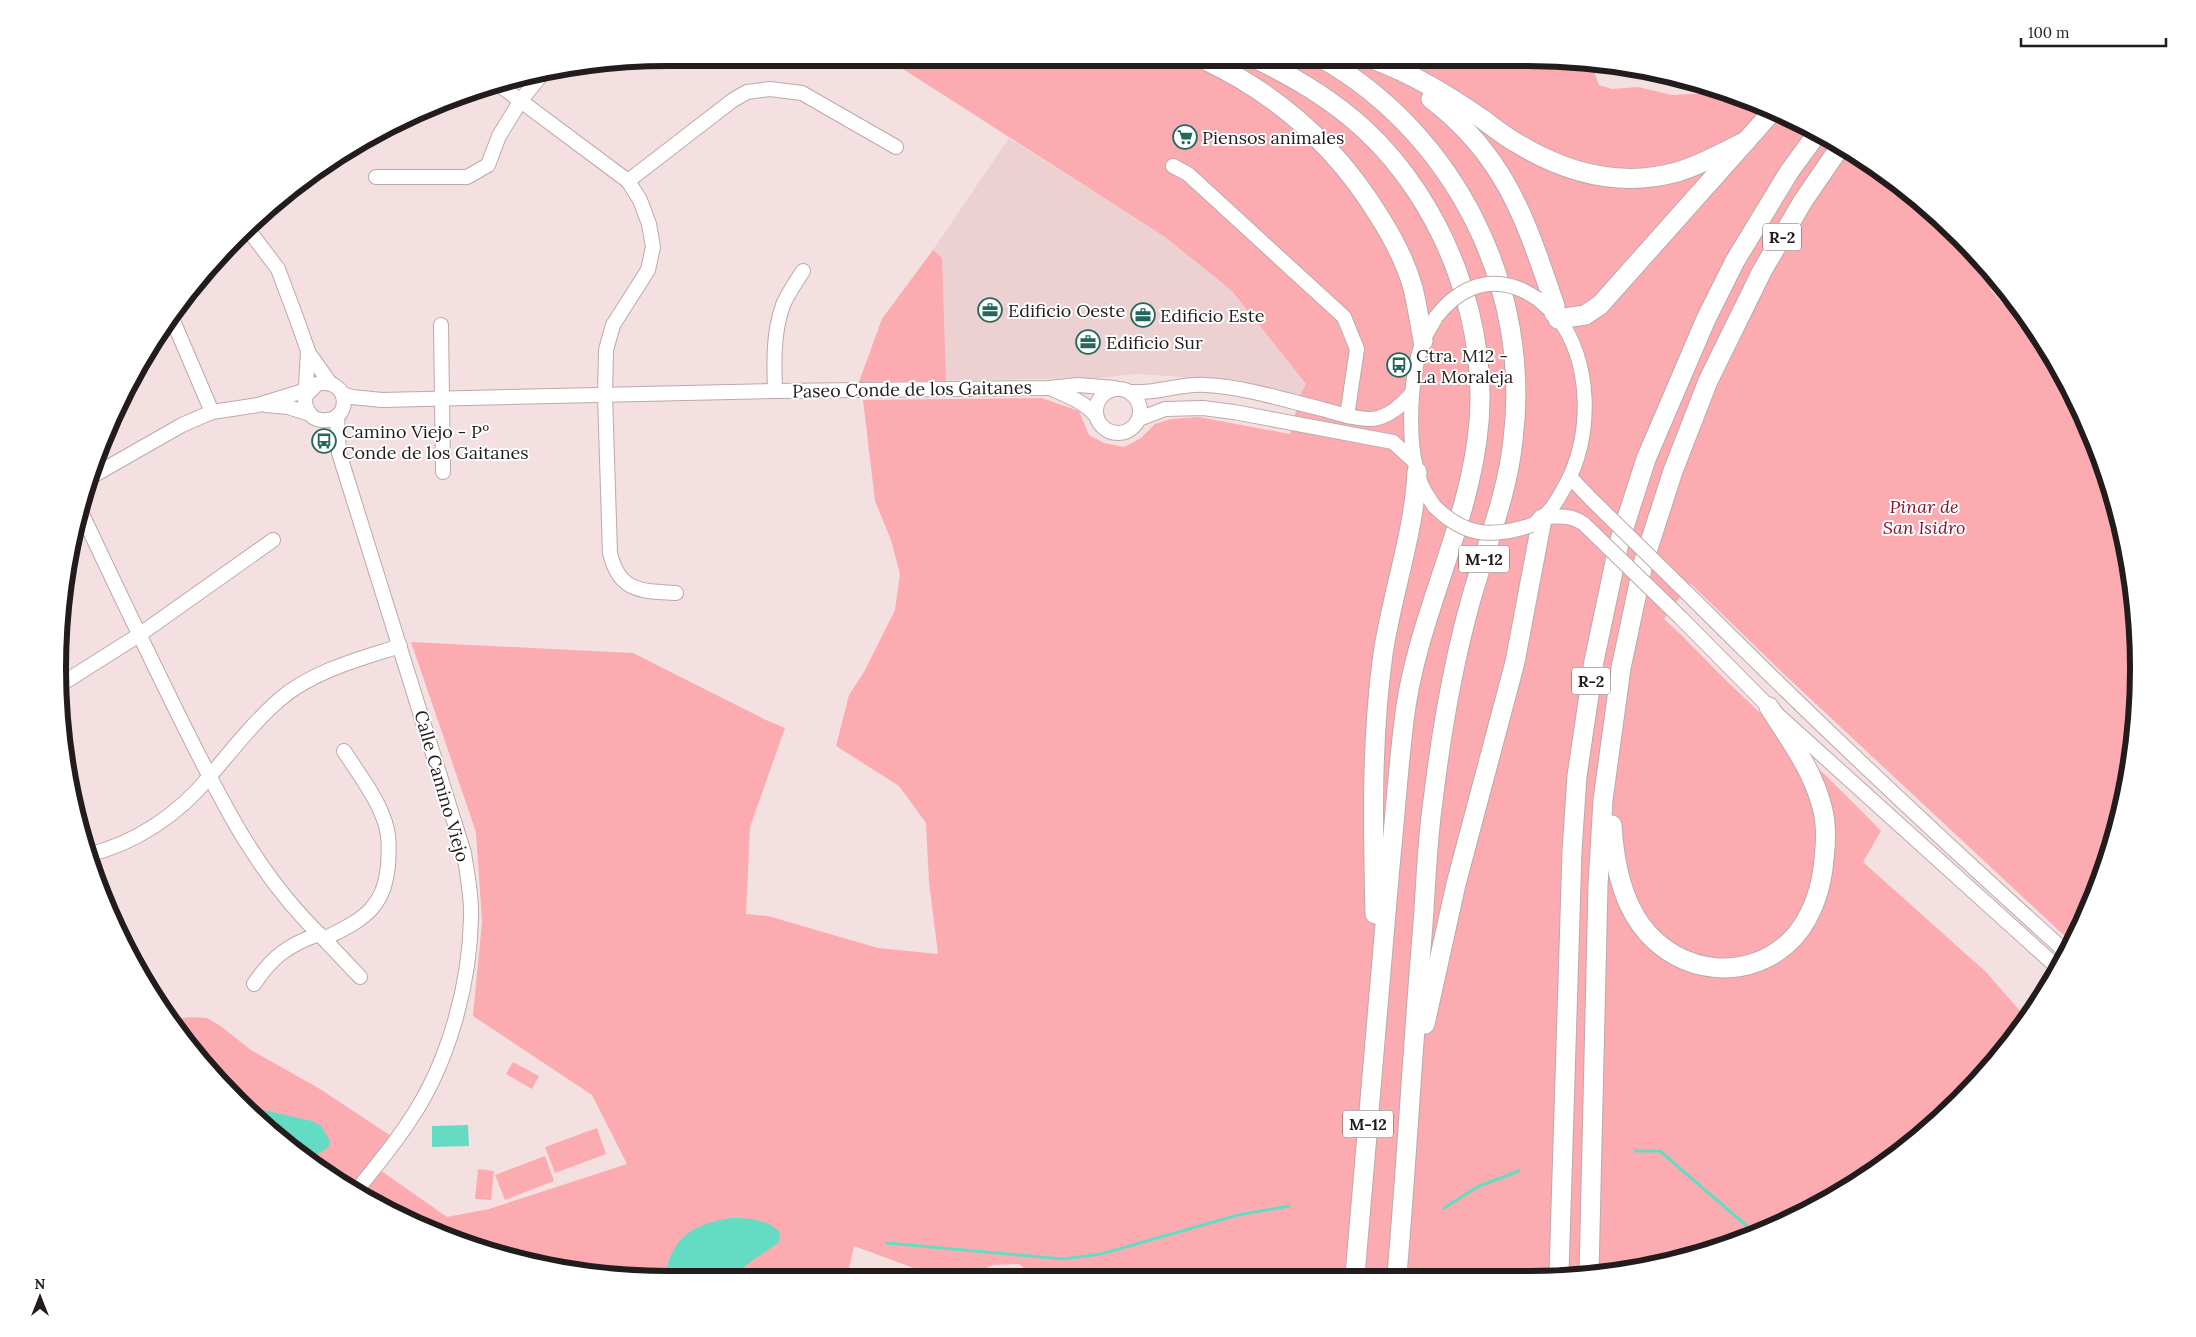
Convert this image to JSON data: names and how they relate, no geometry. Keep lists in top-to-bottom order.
{
  "streets": {
    "highway": ["R-2", "M-12"],
    "street": ["Paseo Conde de los Gaitanes", "Calle Camino Viejo"]
  },
  "crossings": [
    ["Paseo Conde de los Gaitanes", "Calle Camino Viejo"]
  ],
  "parks": ["Pinar de San Isidro"],
  "places": {
    "supermarket": ["Piensos animales"],
    "office": ["Edificio Oeste", "Edificio Este", "Edificio Sur"],
    "bus stop": ["Ctra. M12 - La Moraleja", "Camino Viejo - Pº Conde de los Gaitanes"]
  },
  "scale_bar": "100 m",
  "north": "top"
}
